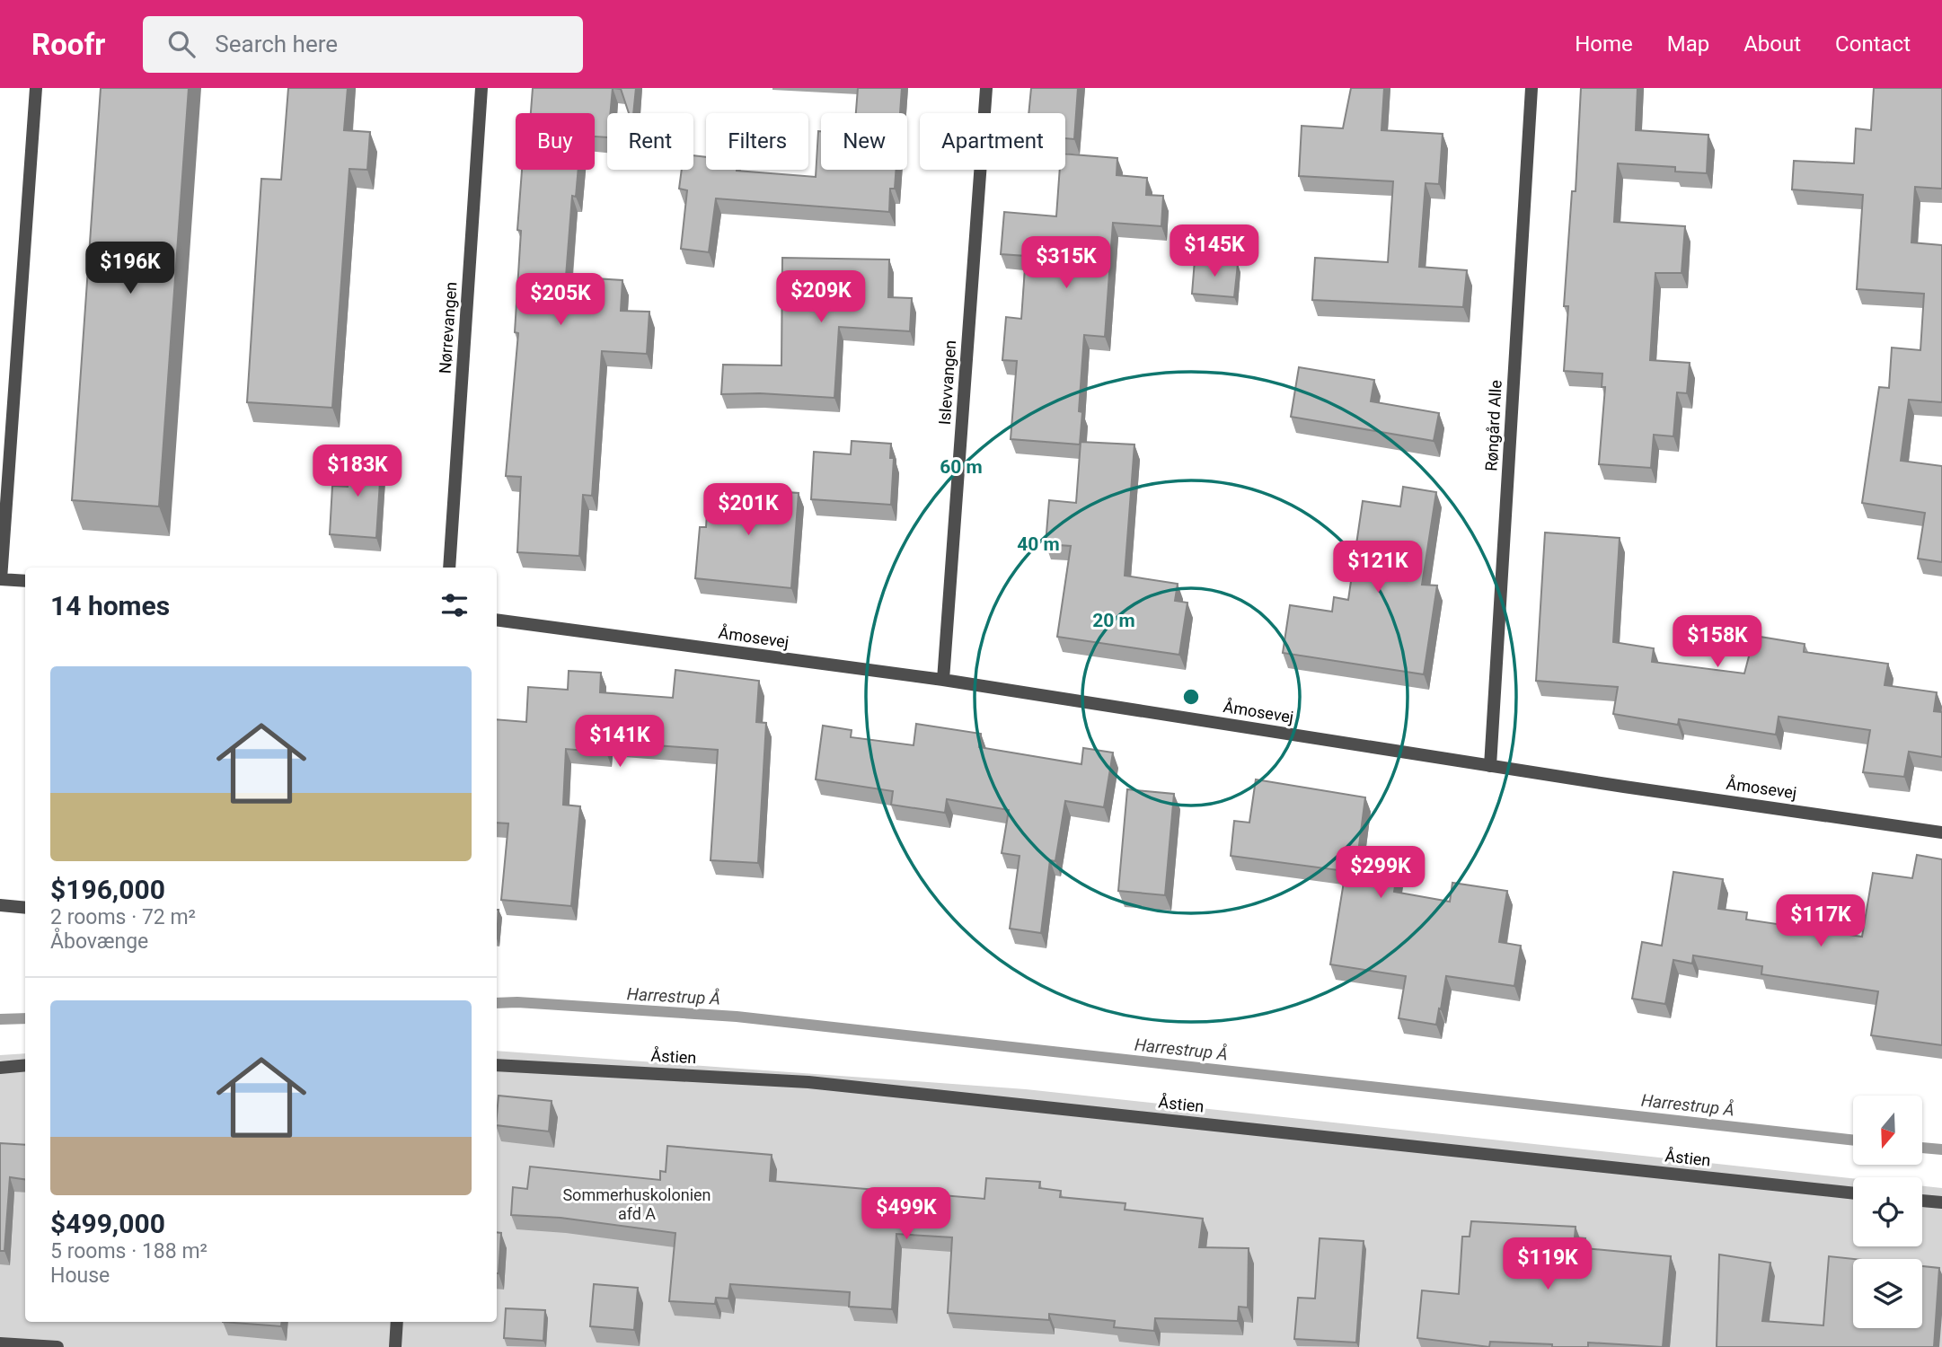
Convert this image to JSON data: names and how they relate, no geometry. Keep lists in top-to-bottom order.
{
  "streets": {
    "street": [
      "Nørrevangen",
      "Islevvangen",
      "Røngård Alle",
      "Åmosevej",
      "Åstien"
    ]
  },
  "crossings": [
    ["Islevvangen", "Åmosevej"],
    ["Røngård Alle", "Åmosevej"]
  ],
  "water": ["Harrestrup Å"],
  "parks": ["Sommerhuskolonien afd A"],
  "north": "bottom",
  "page": {
    "header": "Roofr",
    "search": "Search here",
    "nav": [
      "Home",
      "Map",
      "About",
      "Contact"
    ],
    "chip": [
      "Buy",
      "Rent",
      "Filters",
      "New",
      "Apartment"
    ],
    "price": [
      "$145K",
      "$315K",
      "$196K",
      "$209K",
      "$205K",
      "$183K",
      "$201K",
      "$121K",
      "$158K",
      "$141K",
      "$299K",
      "$117K",
      "$499K",
      "$119K"
    ],
    "heading": "14 homes",
    "list": [
      {
        "name": "$196,000",
        "note": "2 rooms · 72 m² · Åbovænge"
      },
      {
        "name": "$499,000",
        "note": "5 rooms · 188 m² · House"
      }
    ]
  },
  "rings": ["60 m", "40 m", "20 m"]
}
